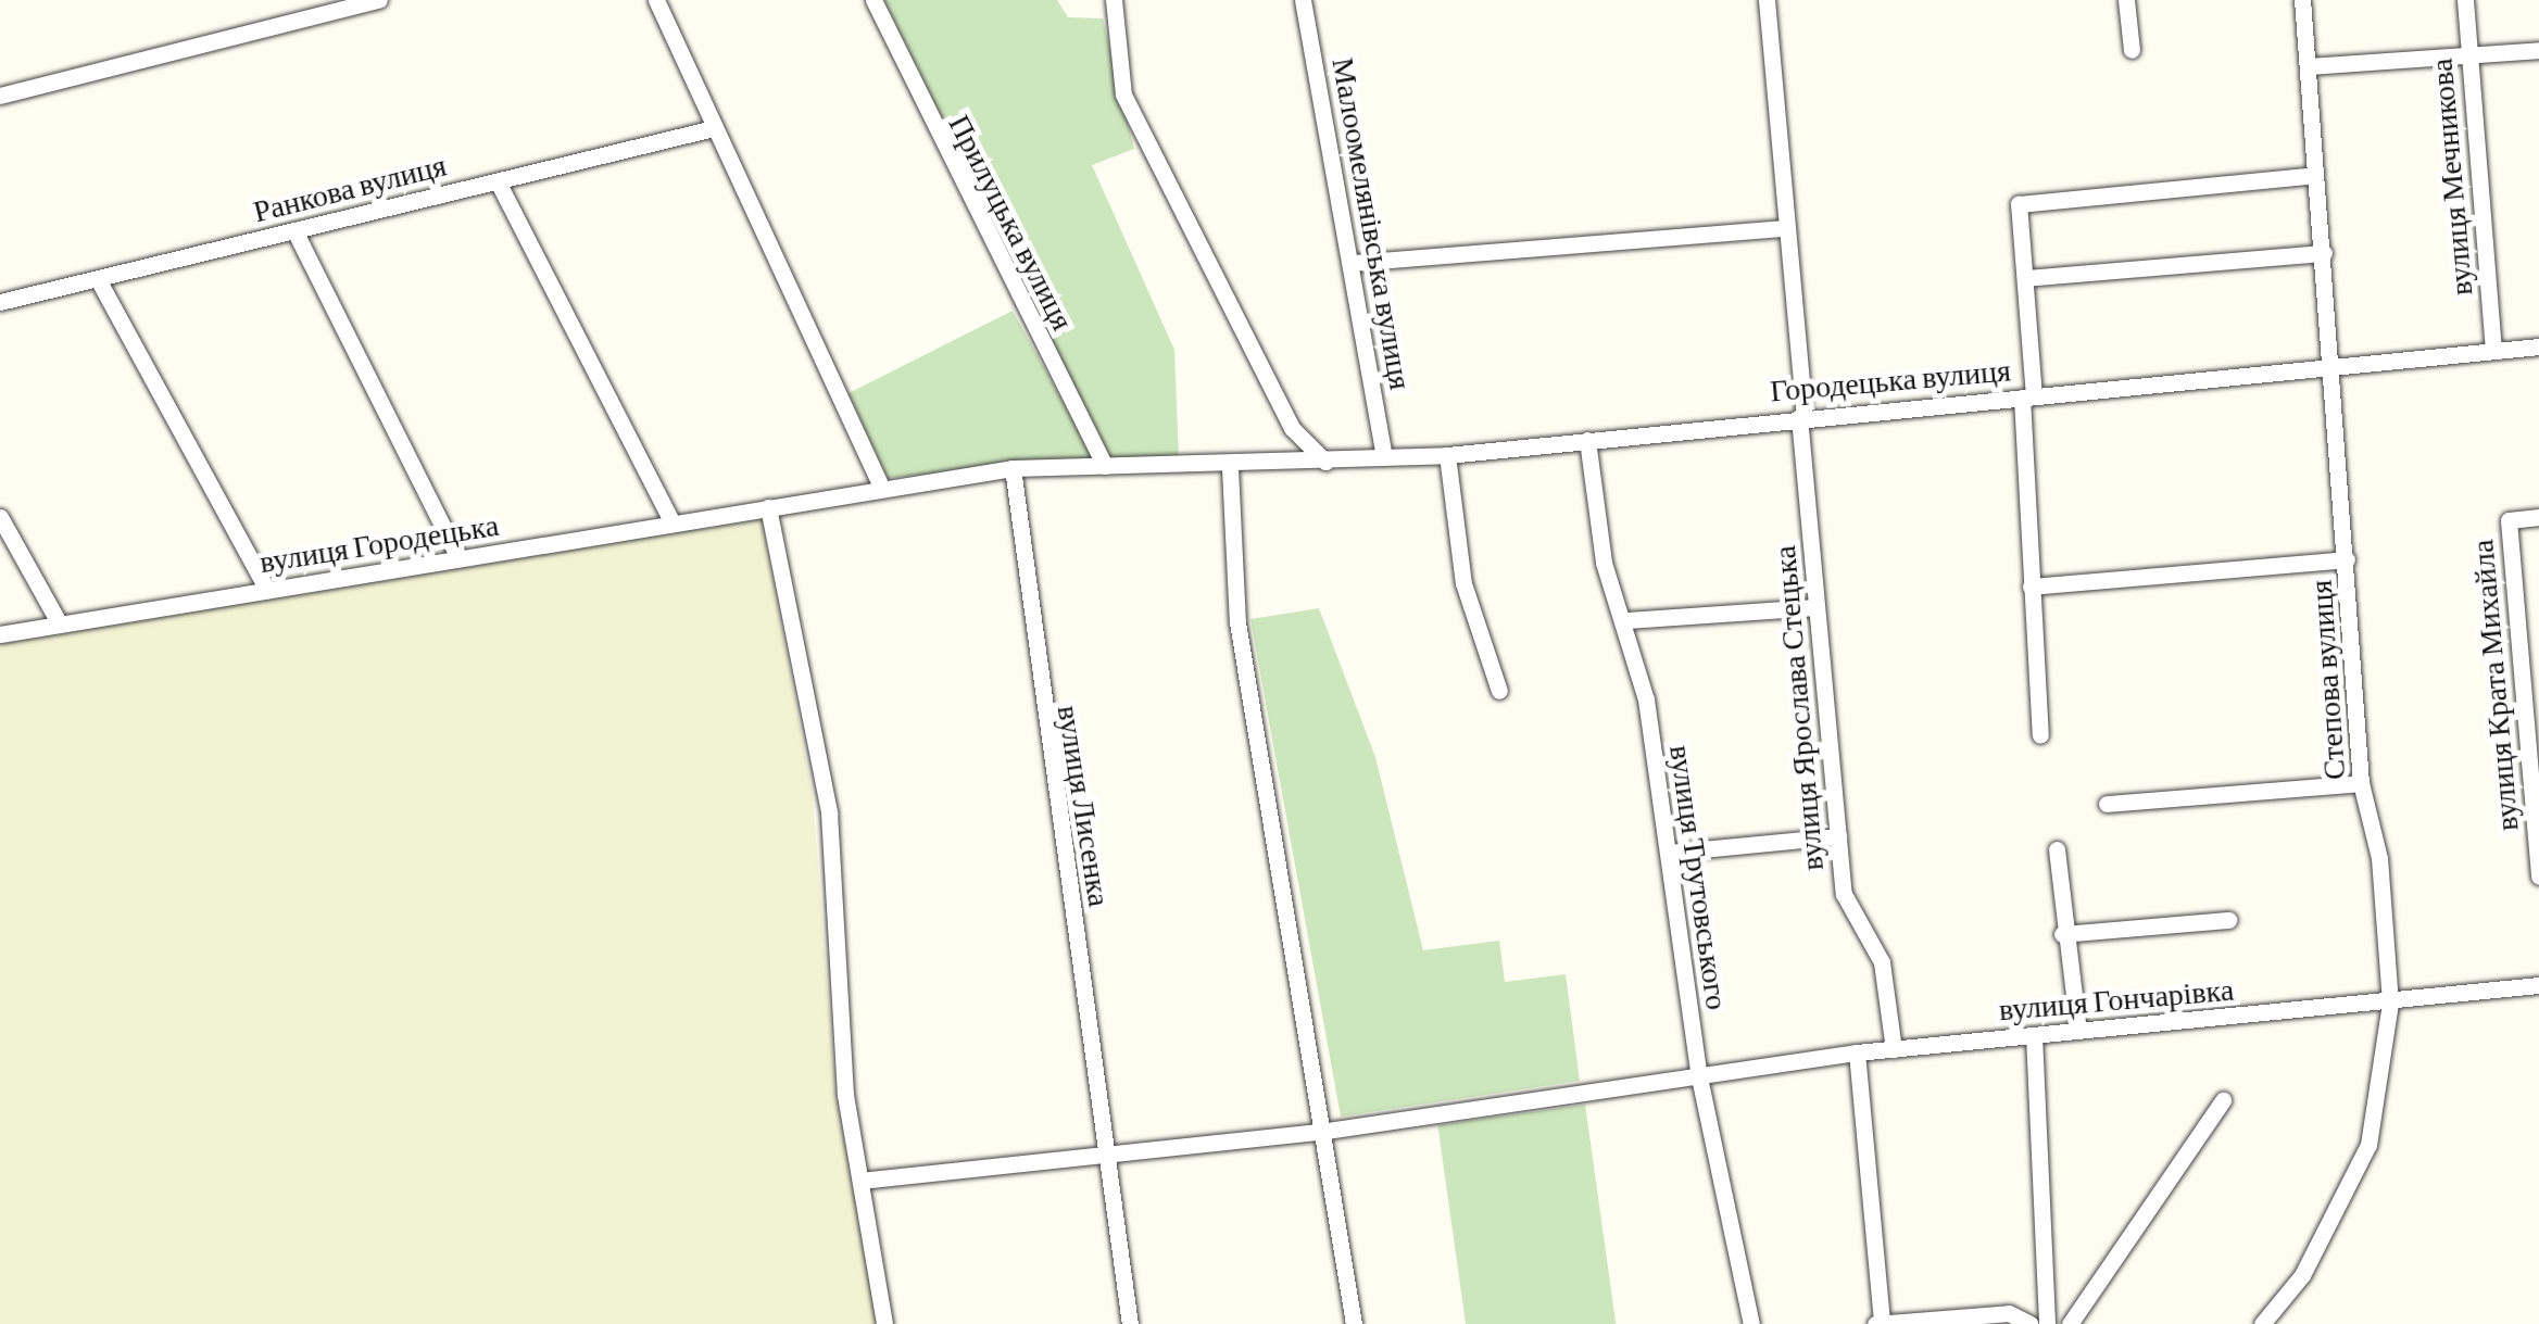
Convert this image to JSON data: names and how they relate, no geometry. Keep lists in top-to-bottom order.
{
  "streets": {
    "street": [
      "вулиця Мечникова",
      "Ранкова вулиця",
      "Прилуцька вулиця",
      "Малоомелянівська вулиця",
      "Городецька вулиця",
      "вулиця Городецька",
      "Степова вулиця",
      "вулиця Крата Михайла",
      "вулиця Ярослава Стецька",
      "вулиця Лисенка",
      "вулиця Трутовського",
      "вулиця Гончарівка"
    ]
  },
  "crossings": [
    ["вулиця Мечникова", "Городецька вулиця"],
    ["Прилуцька вулиця", "Городецька вулиця"],
    ["Малоомелянівська вулиця", "Городецька вулиця"],
    ["Городецька вулиця", "вулиця Городецька"],
    ["Городецька вулиця", "Степова вулиця"],
    ["Городецька вулиця", "вулиця Ярослава Стецька"],
    ["Городецька вулиця", "вулиця Лисенка"],
    ["Городецька вулиця", "вулиця Трутовського"],
    ["вулиця Городецька", "вулиця Лисенка"],
    ["Степова вулиця", "вулиця Гончарівка"],
    ["вулиця Ярослава Стецька", "вулиця Гончарівка"],
    ["вулиця Трутовського", "вулиця Гончарівка"]
  ]
}
